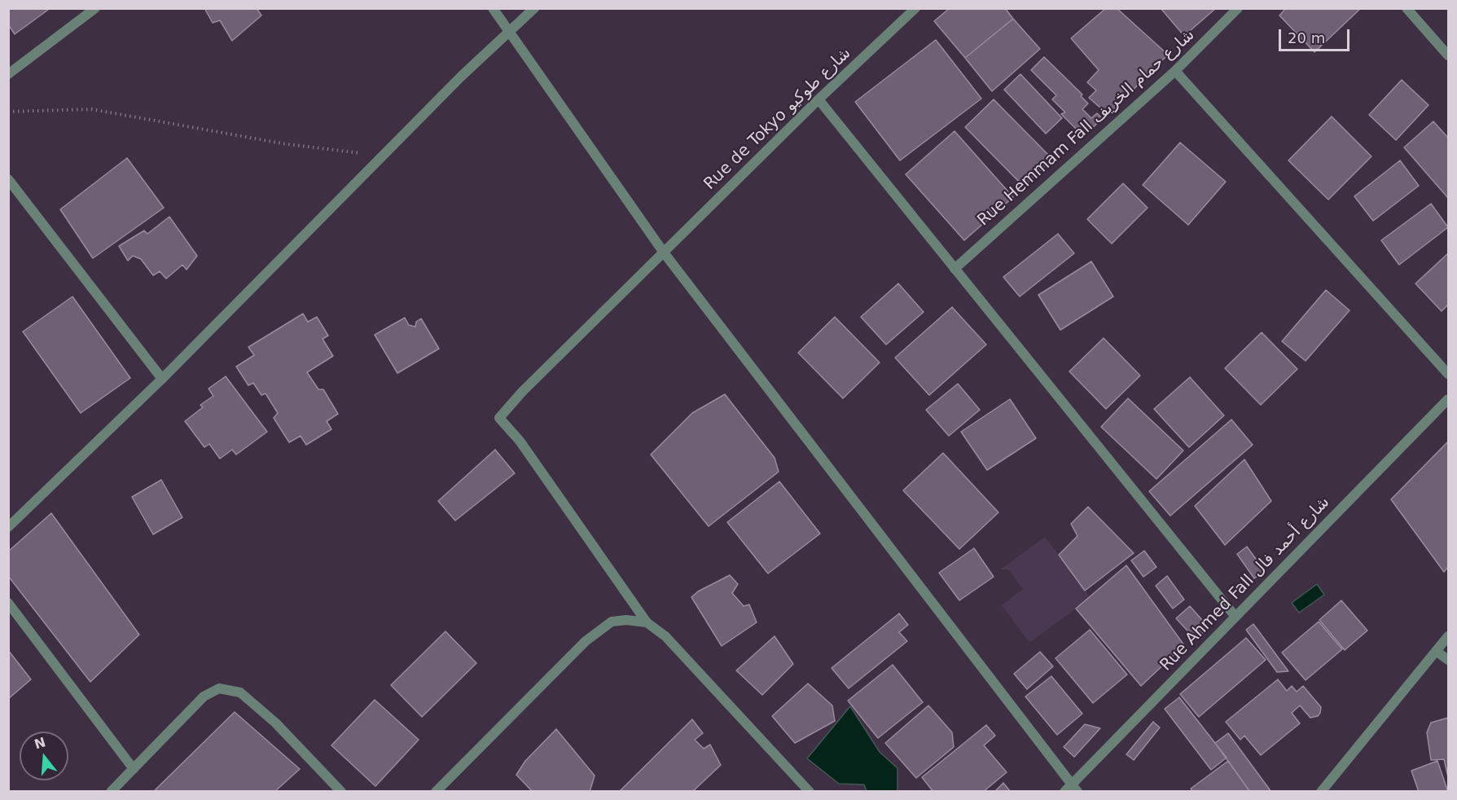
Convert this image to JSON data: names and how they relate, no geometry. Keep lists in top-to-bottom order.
{
  "streets": {
    "street": ["Rue de Tokyo شارع طوكيو", "Rue Hemmam Fall شارع حمام الخريف", "Rue Ahmed Fall شارع أحمد فال"]
  },
  "scale_bar": "20 m",
  "north": "top"
}
